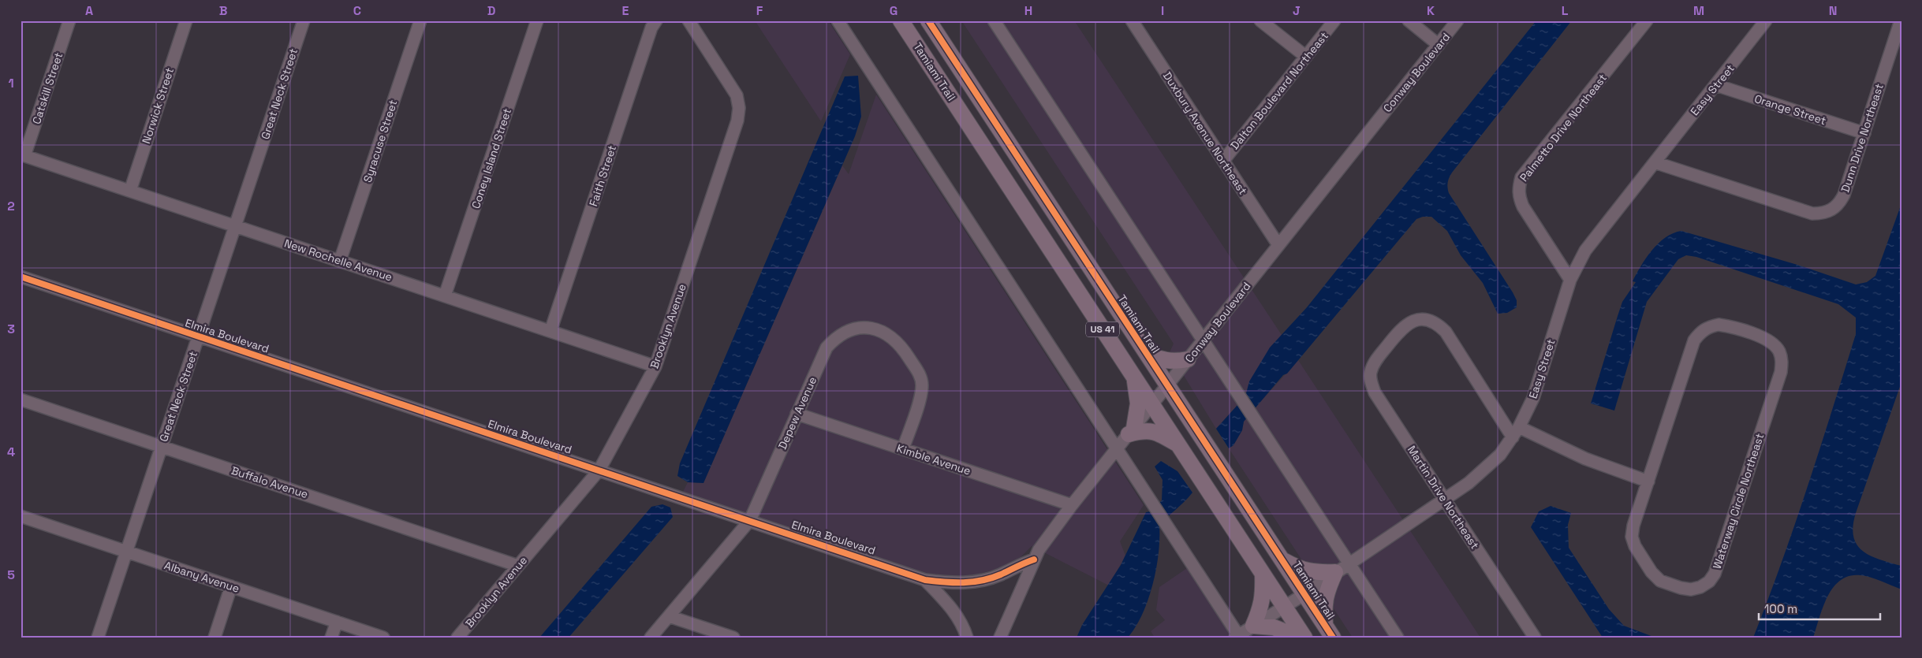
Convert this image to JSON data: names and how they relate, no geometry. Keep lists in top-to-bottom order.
{
  "streets": {
    "main road": ["Tamiami Trail", "US 41"],
    "street": [
      "Conway Boulevard",
      "Catskill Street",
      "Easy Street",
      "Dalton Boulevard Northeast",
      "Great Neck Street",
      "Norwick Street",
      "Orange Street",
      "Palmetto Drive Northeast",
      "Duxbury Avenue Northeast",
      "Dunn Drive Northeast",
      "Syracuse Street",
      "Coney Island Street",
      "Faith Street",
      "New Rochelle Avenue",
      "Brooklyn Avenue",
      "Elmira Boulevard",
      "Depew Avenue",
      "Kimble Avenue",
      "Buffalo Avenue",
      "Martin Drive Northeast",
      "Waterway Circle Northeast",
      "Albany Avenue"
    ]
  },
  "crossings": [
    ["Tamiami Trail", "Conway Boulevard"],
    ["Tamiami Trail", "Easy Street"],
    ["Conway Boulevard", "Duxbury Avenue Northeast"],
    ["Conway Boulevard", "Elmira Boulevard"],
    ["Conway Boulevard", "Kimble Avenue"],
    ["Catskill Street", "New Rochelle Avenue"],
    ["Easy Street", "Orange Street"],
    ["Easy Street", "Palmetto Drive Northeast"],
    ["Easy Street", "Dunn Drive Northeast"],
    ["Easy Street", "Martin Drive Northeast"],
    ["Dalton Boulevard Northeast", "Duxbury Avenue Northeast"],
    ["Great Neck Street", "New Rochelle Avenue"],
    ["Great Neck Street", "Elmira Boulevard"],
    ["Great Neck Street", "Buffalo Avenue"],
    ["Great Neck Street", "Albany Avenue"],
    ["Norwick Street", "New Rochelle Avenue"],
    ["Orange Street", "Dunn Drive Northeast"],
    ["Syracuse Street", "New Rochelle Avenue"],
    ["Coney Island Street", "New Rochelle Avenue"],
    ["Faith Street", "New Rochelle Avenue"],
    ["New Rochelle Avenue", "Brooklyn Avenue"],
    ["Brooklyn Avenue", "Elmira Boulevard"],
    ["Brooklyn Avenue", "Buffalo Avenue"],
    ["Elmira Boulevard", "Depew Avenue"],
    ["Depew Avenue", "Kimble Avenue"]
  ],
  "scale_bar": "100 m",
  "grid": {
    "columns": [
      "A",
      "B",
      "C",
      "D",
      "E",
      "F",
      "G",
      "H",
      "I",
      "J",
      "K",
      "L",
      "M",
      "N"
    ],
    "rows": [
      "1",
      "2",
      "3",
      "4",
      "5"
    ]
  }
}
